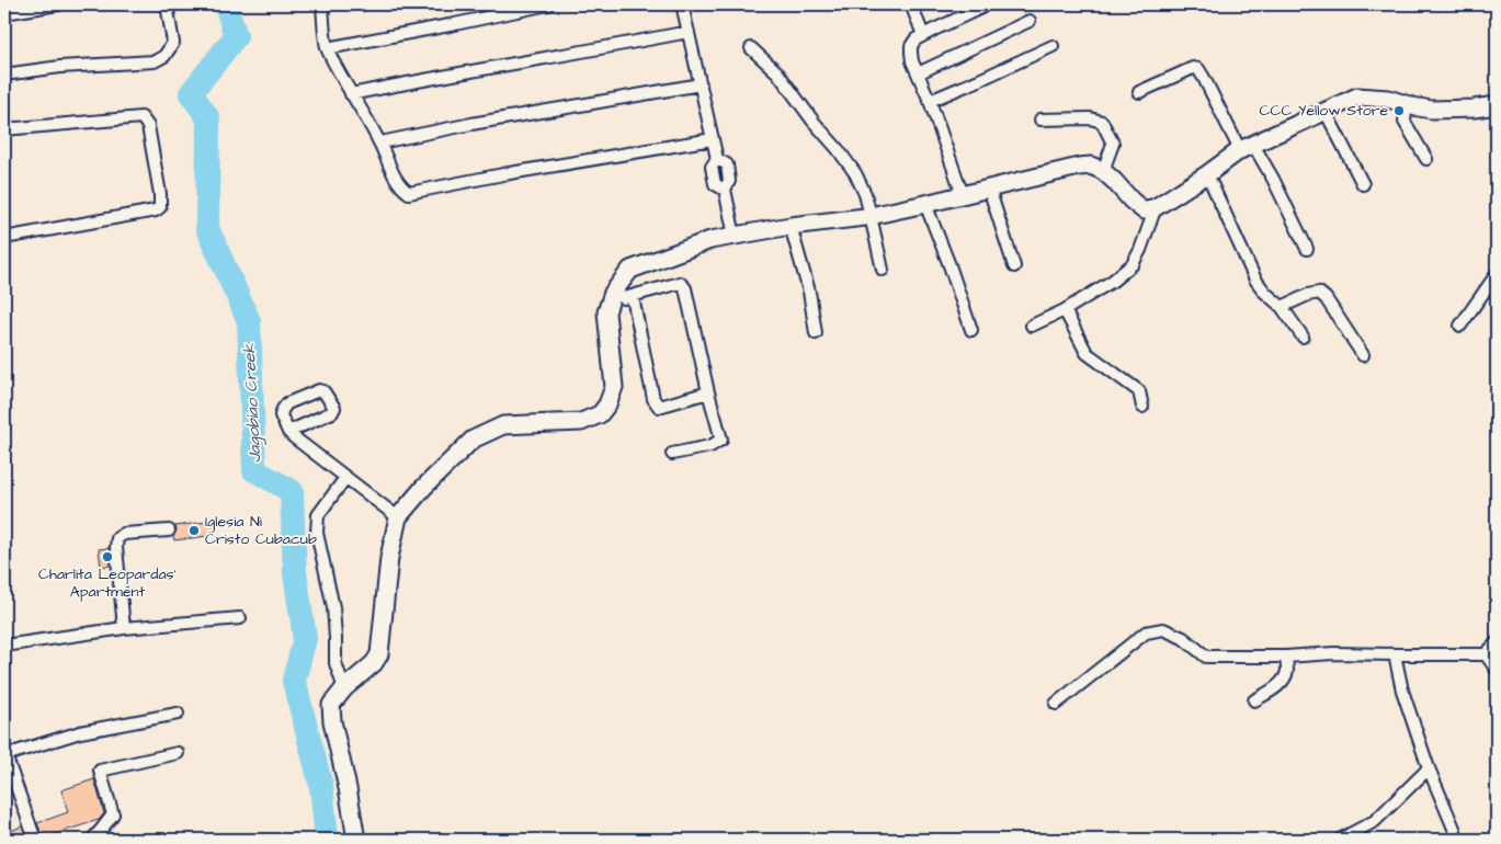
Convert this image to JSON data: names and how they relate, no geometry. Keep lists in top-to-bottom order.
{
  "water": ["Jagobiao Creek"],
  "places": ["CCC Yellow Store", "Iglesia Ni Cristo Cubacub", "Charlita Leopardas' Apartment"]
}
